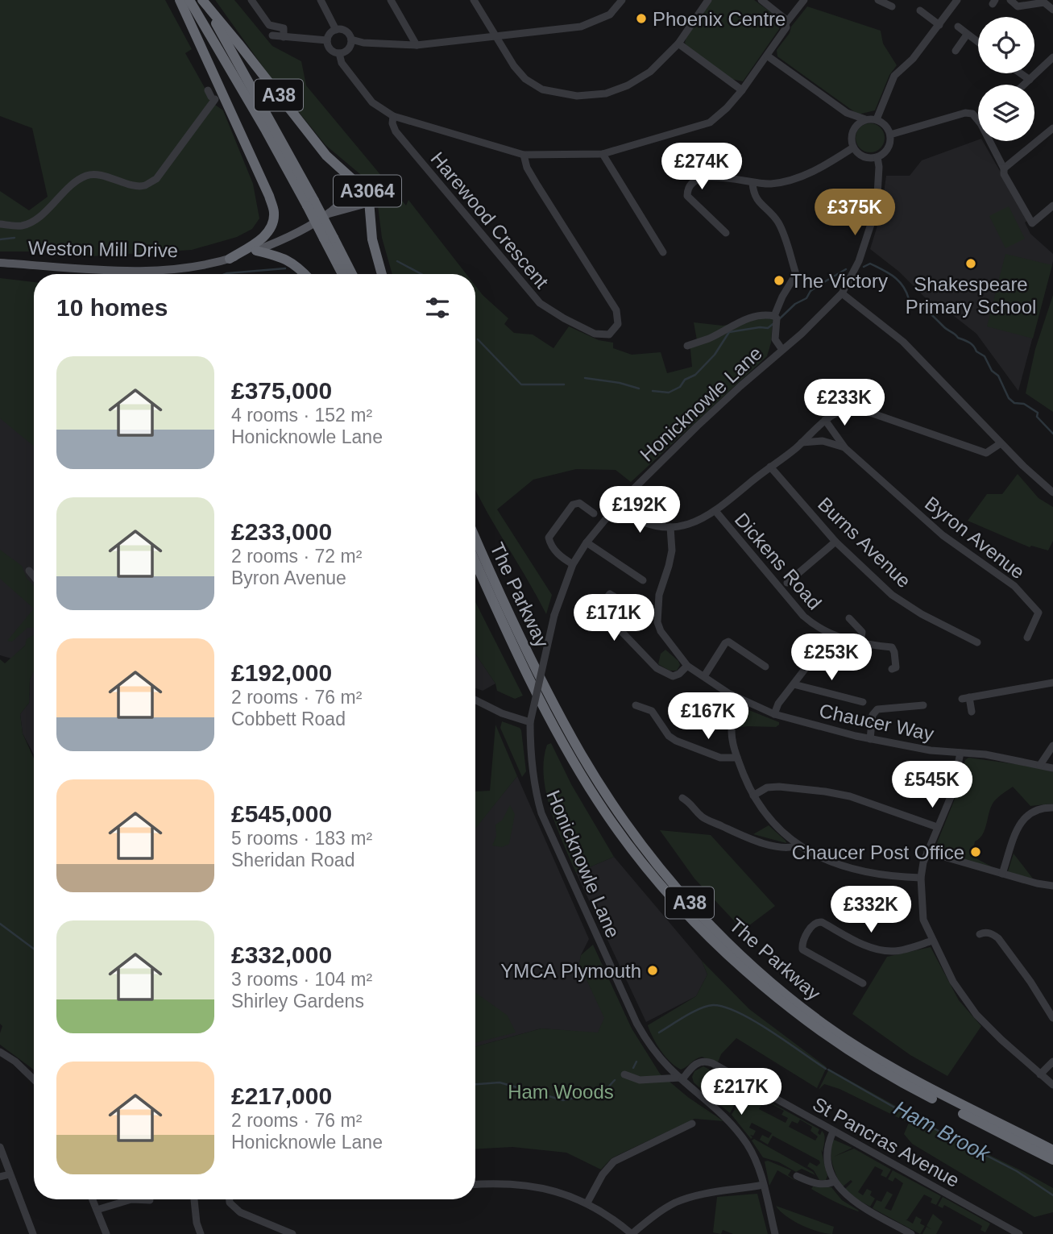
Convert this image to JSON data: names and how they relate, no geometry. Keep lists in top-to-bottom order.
{
  "streets": {
    "highway": ["A38", "The Parkway"],
    "main road": ["A3064", "Weston Mill Drive"],
    "street": [
      "Harewood Crescent",
      "Honicknowle Lane",
      "Byron Avenue",
      "Burns Avenue",
      "Dickens Road",
      "Chaucer Way",
      "St Pancras Avenue"
    ]
  },
  "crossings": [
    ["A38", "A3064"],
    ["A38", "Weston Mill Drive"],
    ["A3064", "Weston Mill Drive"],
    ["Honicknowle Lane", "St Pancras Avenue"]
  ],
  "water": ["Ham Brook"],
  "parks": ["Ham Woods"],
  "places": [
    "Phoenix Centre",
    "Shakespeare Primary School",
    "The Victory",
    "Chaucer Post Office",
    "YMCA Plymouth"
  ],
  "page": {
    "price": [
      "£274K",
      "£375K",
      "£233K",
      "£192K",
      "£171K",
      "£253K",
      "£167K",
      "£545K",
      "£332K",
      "£217K"
    ],
    "heading": "10 homes",
    "list": [
      {
        "name": "£375,000",
        "note": "4 rooms · 152 m² · Honicknowle Lane"
      },
      {
        "name": "£233,000",
        "note": "2 rooms · 72 m² · Byron Avenue"
      },
      {
        "name": "£192,000",
        "note": "2 rooms · 76 m² · Cobbett Road"
      },
      {
        "name": "£545,000",
        "note": "5 rooms · 183 m² · Sheridan Road"
      },
      {
        "name": "£332,000",
        "note": "3 rooms · 104 m² · Shirley Gardens"
      },
      {
        "name": "£217,000",
        "note": "2 rooms · 76 m² · Honicknowle Lane"
      }
    ]
  }
}
